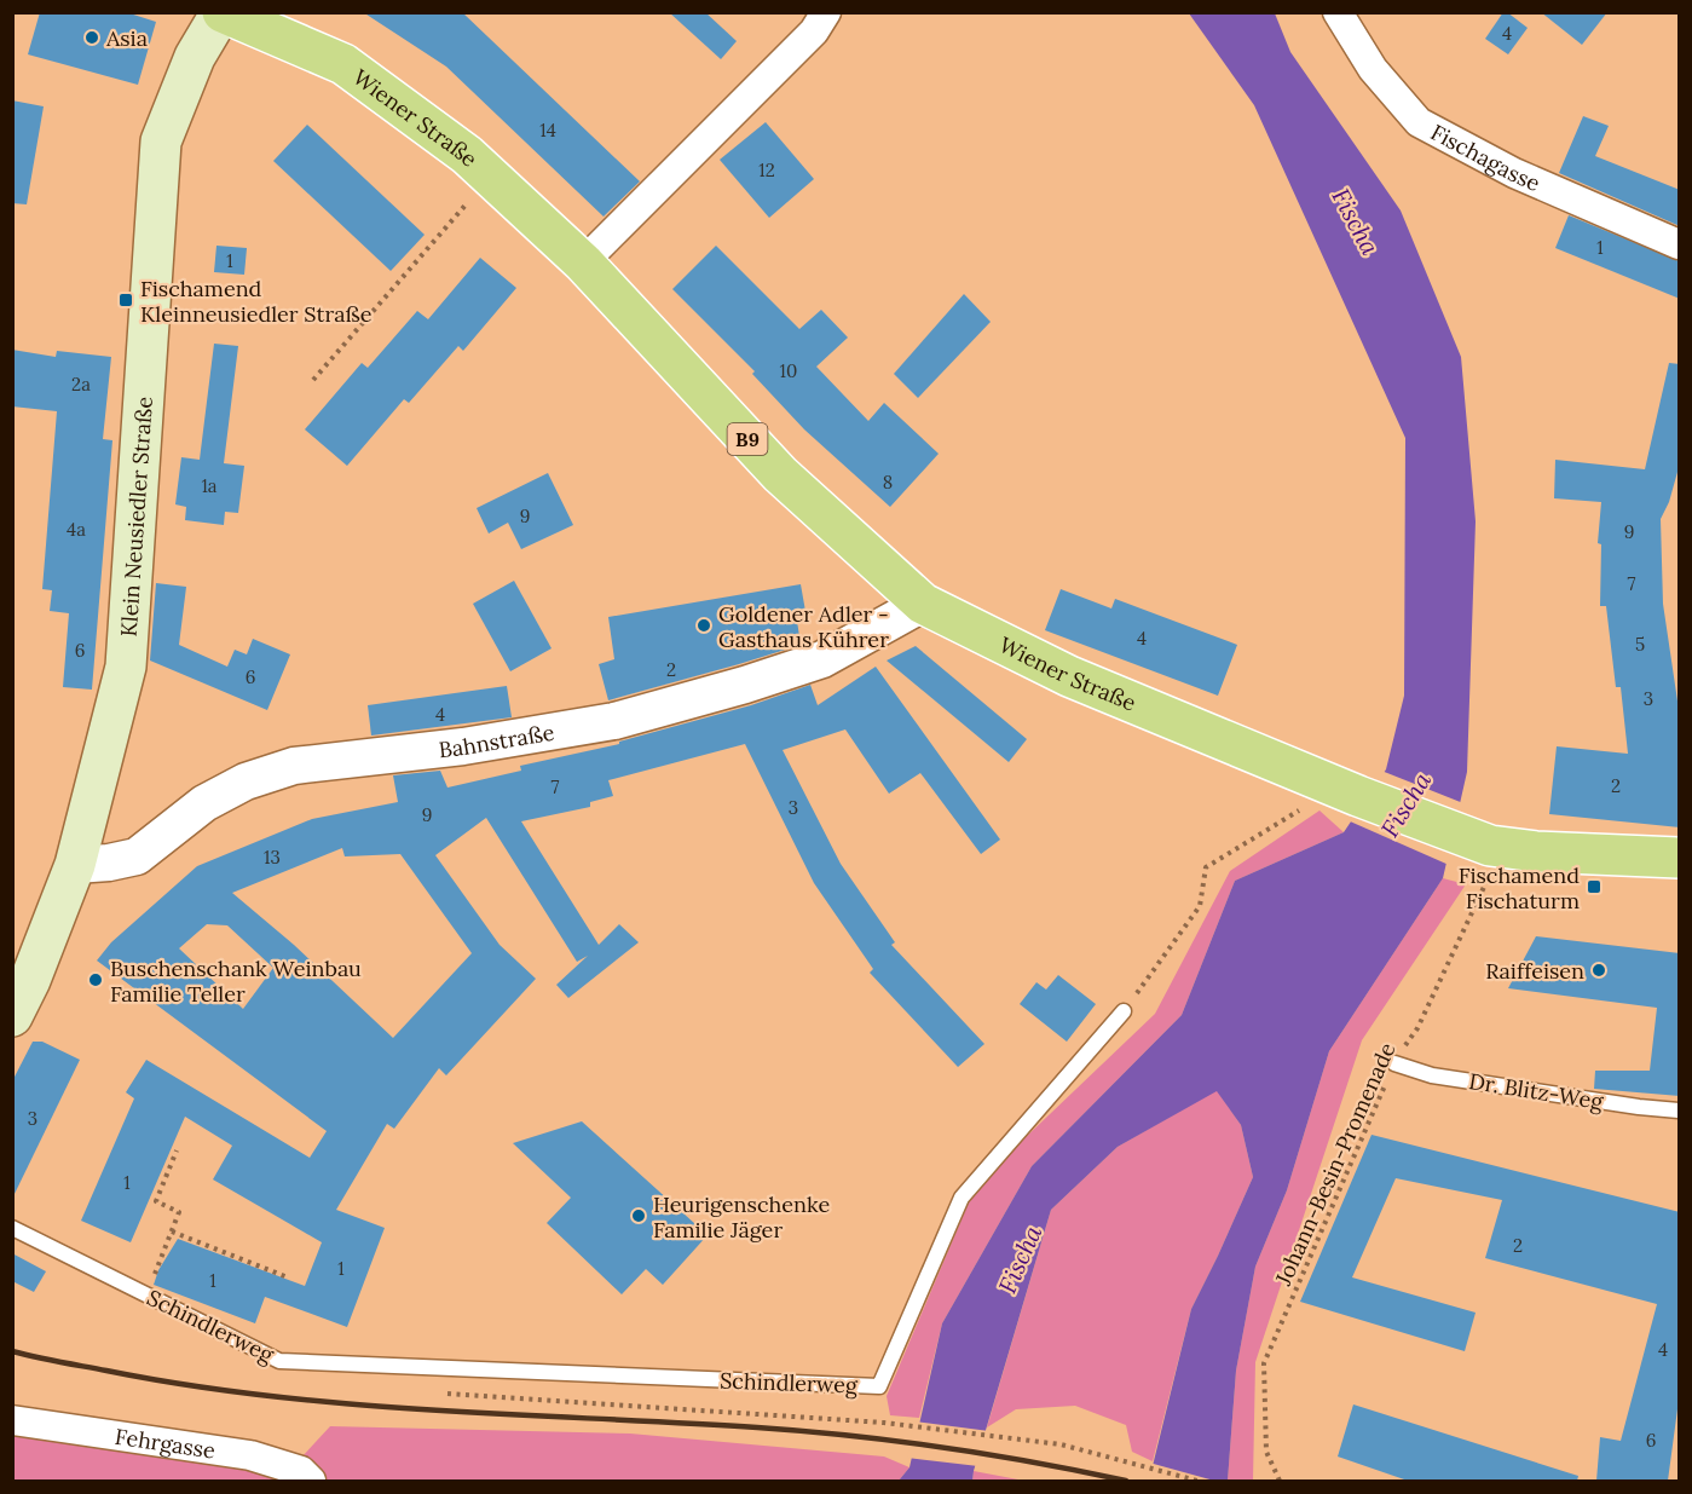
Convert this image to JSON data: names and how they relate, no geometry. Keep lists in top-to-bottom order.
{
  "streets": {
    "main road": ["Wiener Straße", "B9", "Klein Neusiedler Straße"],
    "street": ["Fischagasse", "Bahnstraße", "Fehrgasse"],
    "lane": ["Dr. Blitz-Weg", "Schindlerweg"],
    "path": ["Johann-Besin-Promenade"]
  },
  "crossings": [
    ["Wiener Straße", "Klein Neusiedler Straße"],
    ["Wiener Straße", "Bahnstraße"],
    ["Wiener Straße", "Johann-Besin-Promenade"],
    ["Klein Neusiedler Straße", "Bahnstraße"],
    ["Dr. Blitz-Weg", "Johann-Besin-Promenade"]
  ],
  "water": ["Fischa"],
  "places": {
    "other": [
      "Asia",
      "Goldener Adler - Gasthaus Kührer",
      "Raiffeisen",
      "Buschenschank Weinbau Familie Teller",
      "Heurigenschenke Familie Jäger"
    ],
    "transit": ["Fischamend Kleinneusiedler Straße", "Fischamend Fischaturm"]
  },
  "house_numbers": [
    "4",
    "14",
    "12",
    "1",
    "1",
    "10",
    "2a",
    "8",
    "1a",
    "9",
    "4a",
    "9",
    "7",
    "4",
    "5",
    "6",
    "2",
    "6",
    "3",
    "4",
    "2",
    "7",
    "3",
    "9",
    "13",
    "3",
    "1",
    "2",
    "1",
    "1",
    "4",
    "6"
  ]
}
